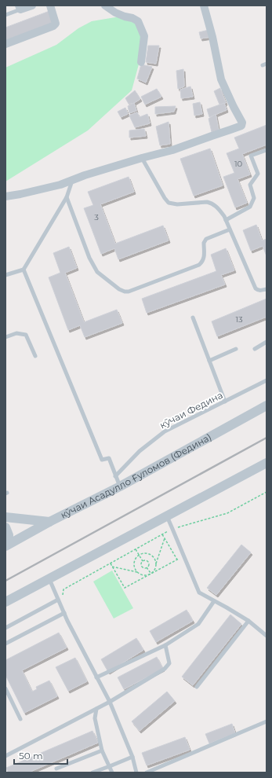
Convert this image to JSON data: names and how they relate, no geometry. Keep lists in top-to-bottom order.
{
  "streets": {
    "street": ["кӯчаи Асадулло Ғуломов (Федина)"],
    "lane": ["кӯчаи Федина"]
  },
  "house_numbers": ["10", "3", "13"],
  "scale_bar": "50 m"
}
